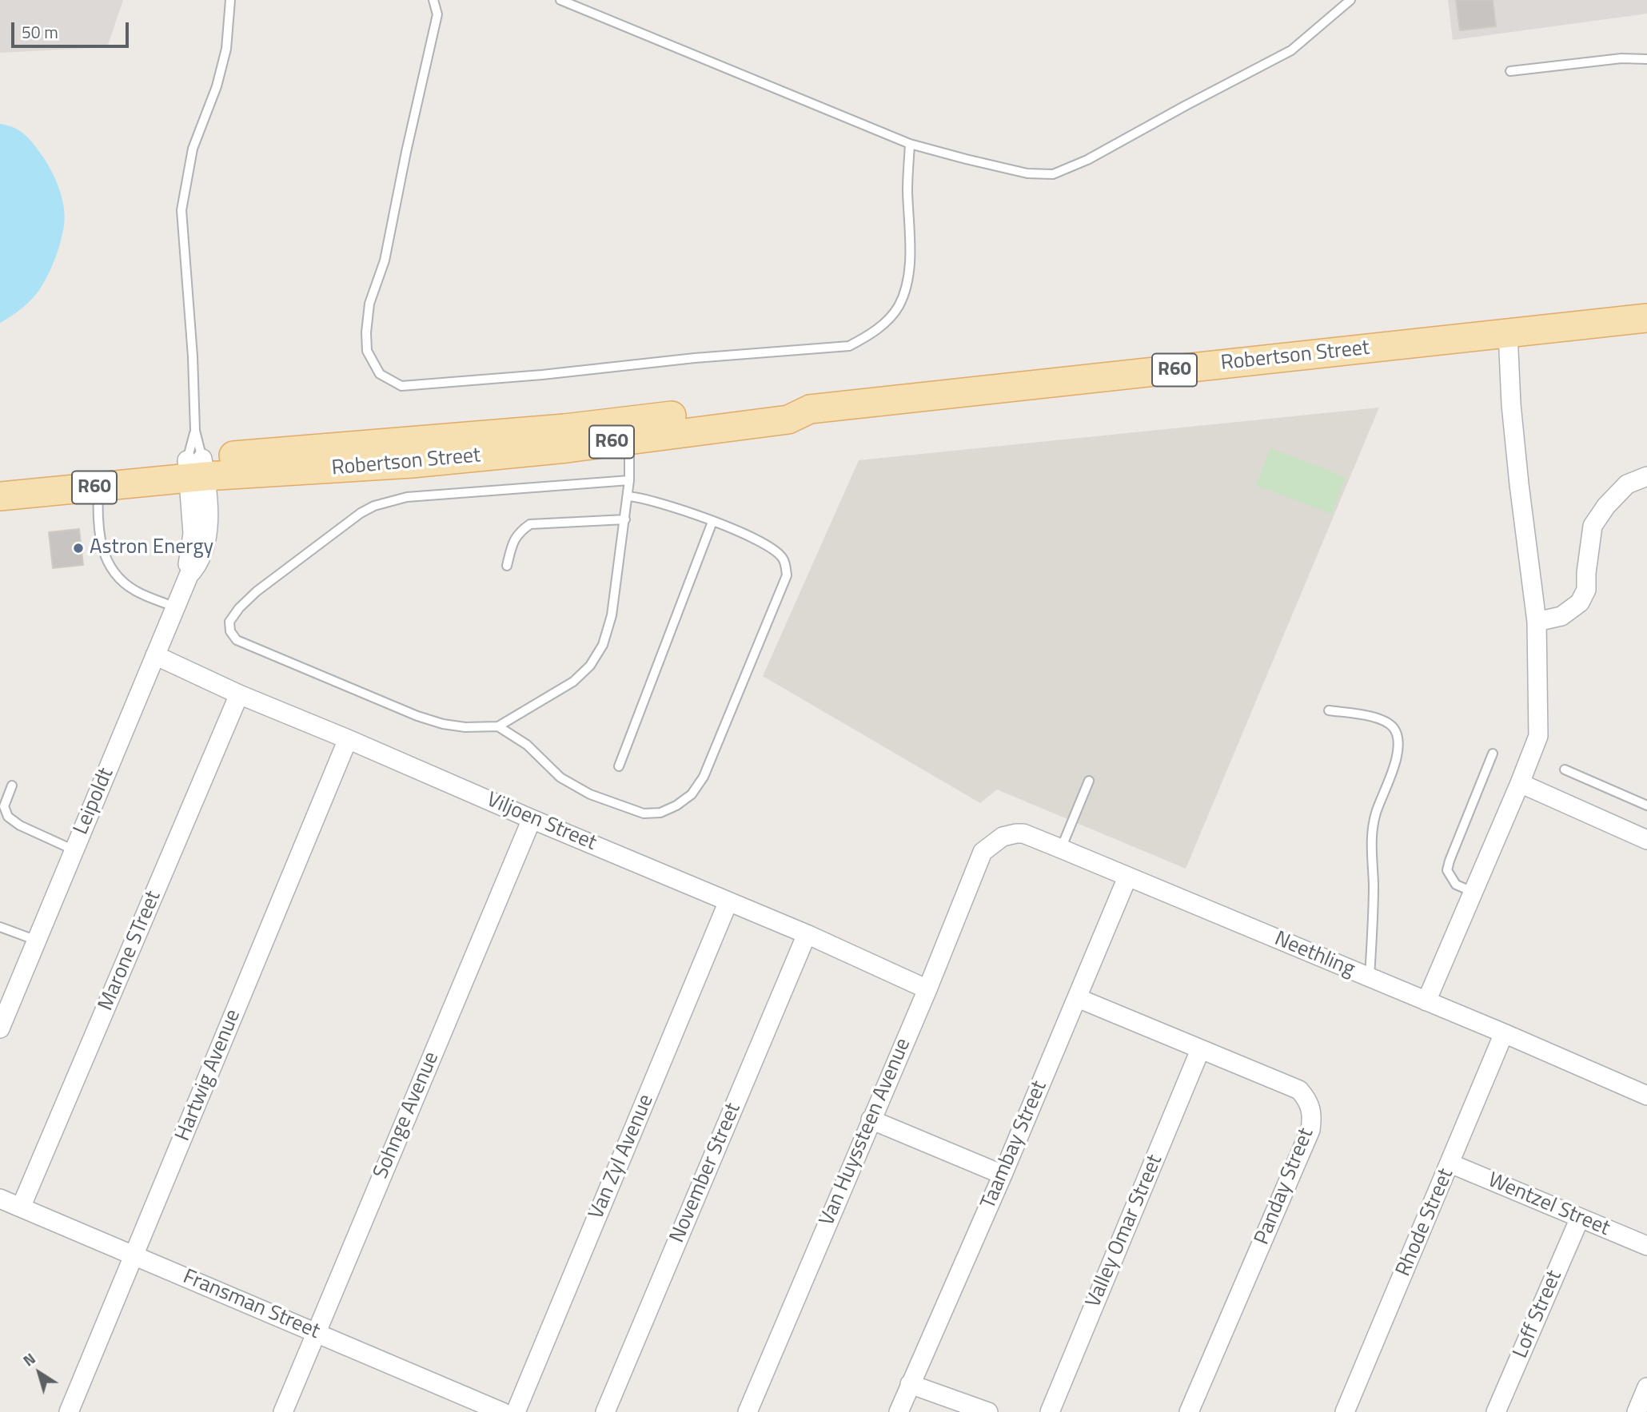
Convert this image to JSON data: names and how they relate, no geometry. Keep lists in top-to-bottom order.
{
  "streets": {
    "main road": ["Robertson Street", "R60"],
    "street": [
      "Leipoldt",
      "Viljoen Street",
      "Marone STreet",
      "Neethling",
      "Hartwig Avenue",
      "Sohnge Avenue",
      "Van Huyssteen Avenue",
      "Taambay Street",
      "Van Zyl Avenue",
      "November Street",
      "Panday Street",
      "Wentzel Street",
      "Rhode Street",
      "Valley Omar Street",
      "Fransman Street",
      "Loff Street"
    ]
  },
  "crossings": [
    ["Robertson Street", "Leipoldt"],
    ["Leipoldt", "Viljoen Street"],
    ["Viljoen Street", "Marone STreet"],
    ["Viljoen Street", "Hartwig Avenue"],
    ["Viljoen Street", "Sohnge Avenue"],
    ["Viljoen Street", "Van Huyssteen Avenue"],
    ["Viljoen Street", "Van Zyl Avenue"],
    ["Viljoen Street", "November Street"],
    ["Marone STreet", "Fransman Street"],
    ["Neethling", "Van Huyssteen Avenue"],
    ["Neethling", "Taambay Street"],
    ["Neethling", "Rhode Street"],
    ["Hartwig Avenue", "Fransman Street"],
    ["Sohnge Avenue", "Fransman Street"],
    ["Taambay Street", "Panday Street"],
    ["Panday Street", "Valley Omar Street"],
    ["Wentzel Street", "Rhode Street"],
    ["Wentzel Street", "Loff Street"]
  ],
  "places": ["Astron Energy"],
  "scale_bar": "50 m",
  "north": "top left"
}
